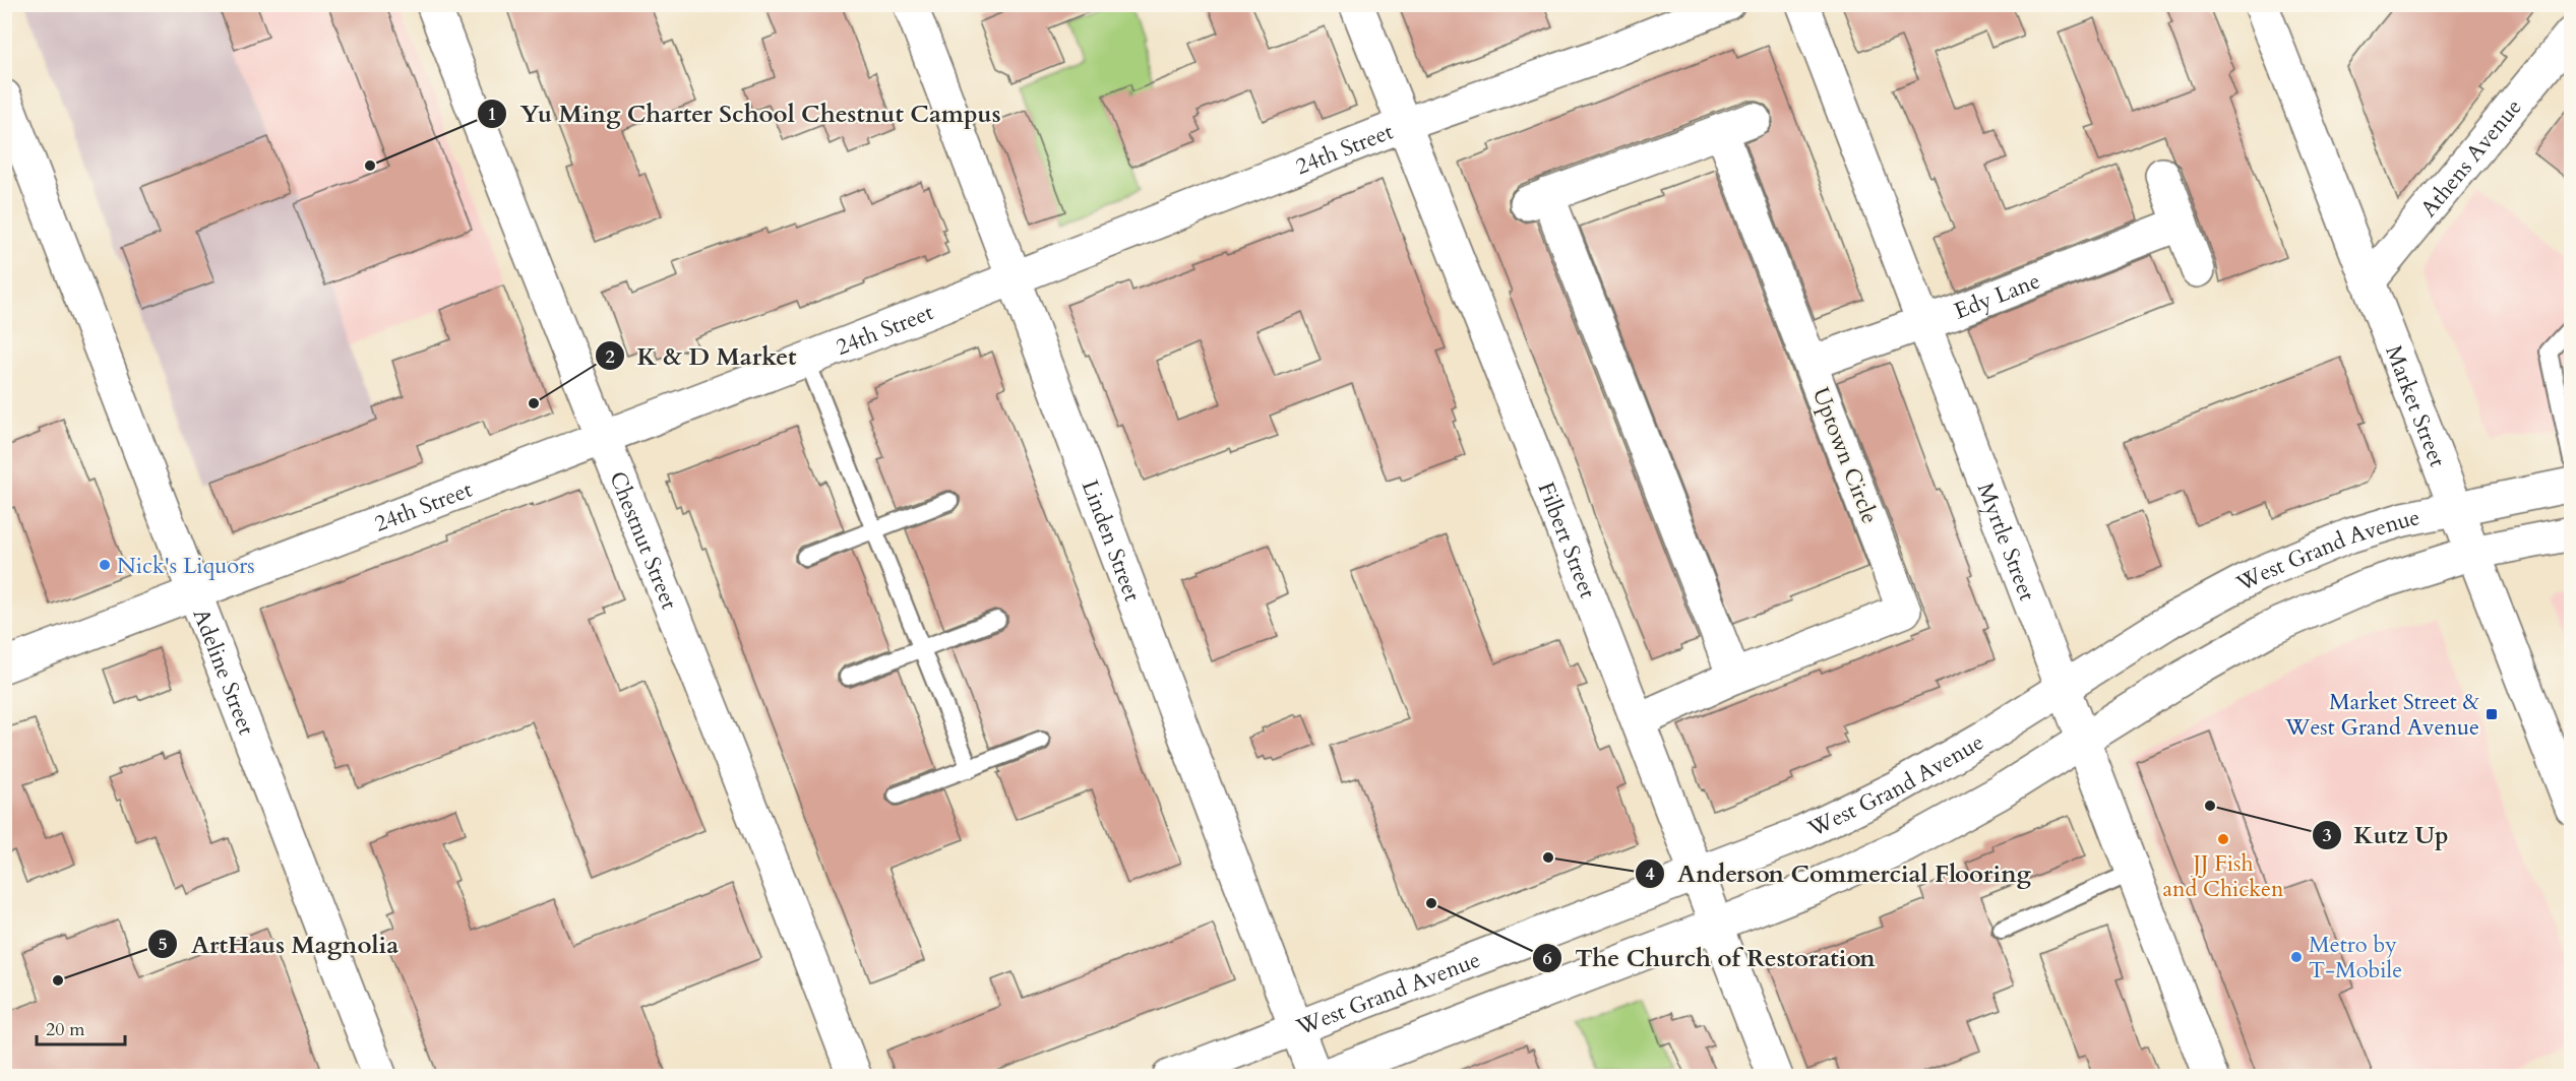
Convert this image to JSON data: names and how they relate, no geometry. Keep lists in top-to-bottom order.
{
  "streets": {
    "street": [
      "24th Street",
      "Athens Avenue",
      "Edy Lane",
      "Market Street",
      "Uptown Circle",
      "Filbert Street",
      "Chestnut Street",
      "Linden Street",
      "Myrtle Street",
      "West Grand Avenue",
      "Adeline Street"
    ]
  },
  "crossings": [
    ["24th Street", "Filbert Street"],
    ["24th Street", "Chestnut Street"],
    ["24th Street", "Linden Street"],
    ["24th Street", "Adeline Street"],
    ["Athens Avenue", "Market Street"],
    ["Edy Lane", "Uptown Circle"],
    ["Edy Lane", "Myrtle Street"],
    ["Market Street", "West Grand Avenue"],
    ["Uptown Circle", "Filbert Street"],
    ["Filbert Street", "West Grand Avenue"],
    ["Linden Street", "West Grand Avenue"],
    ["Myrtle Street", "West Grand Avenue"]
  ],
  "places": {
    "other": [
      "Yu Ming Charter School Chestnut Campus",
      "K & D Market",
      "Nick's Liquors",
      "Kutz Up",
      "JJ Fish and Chicken",
      "Anderson Commercial Flooring",
      "The Church of Restoration",
      "Metro by T-Mobile",
      "ArtHaus Magnolia"
    ],
    "transit": ["Market Street & West Grand Avenue"]
  },
  "scale_bar": "20 m"
}
